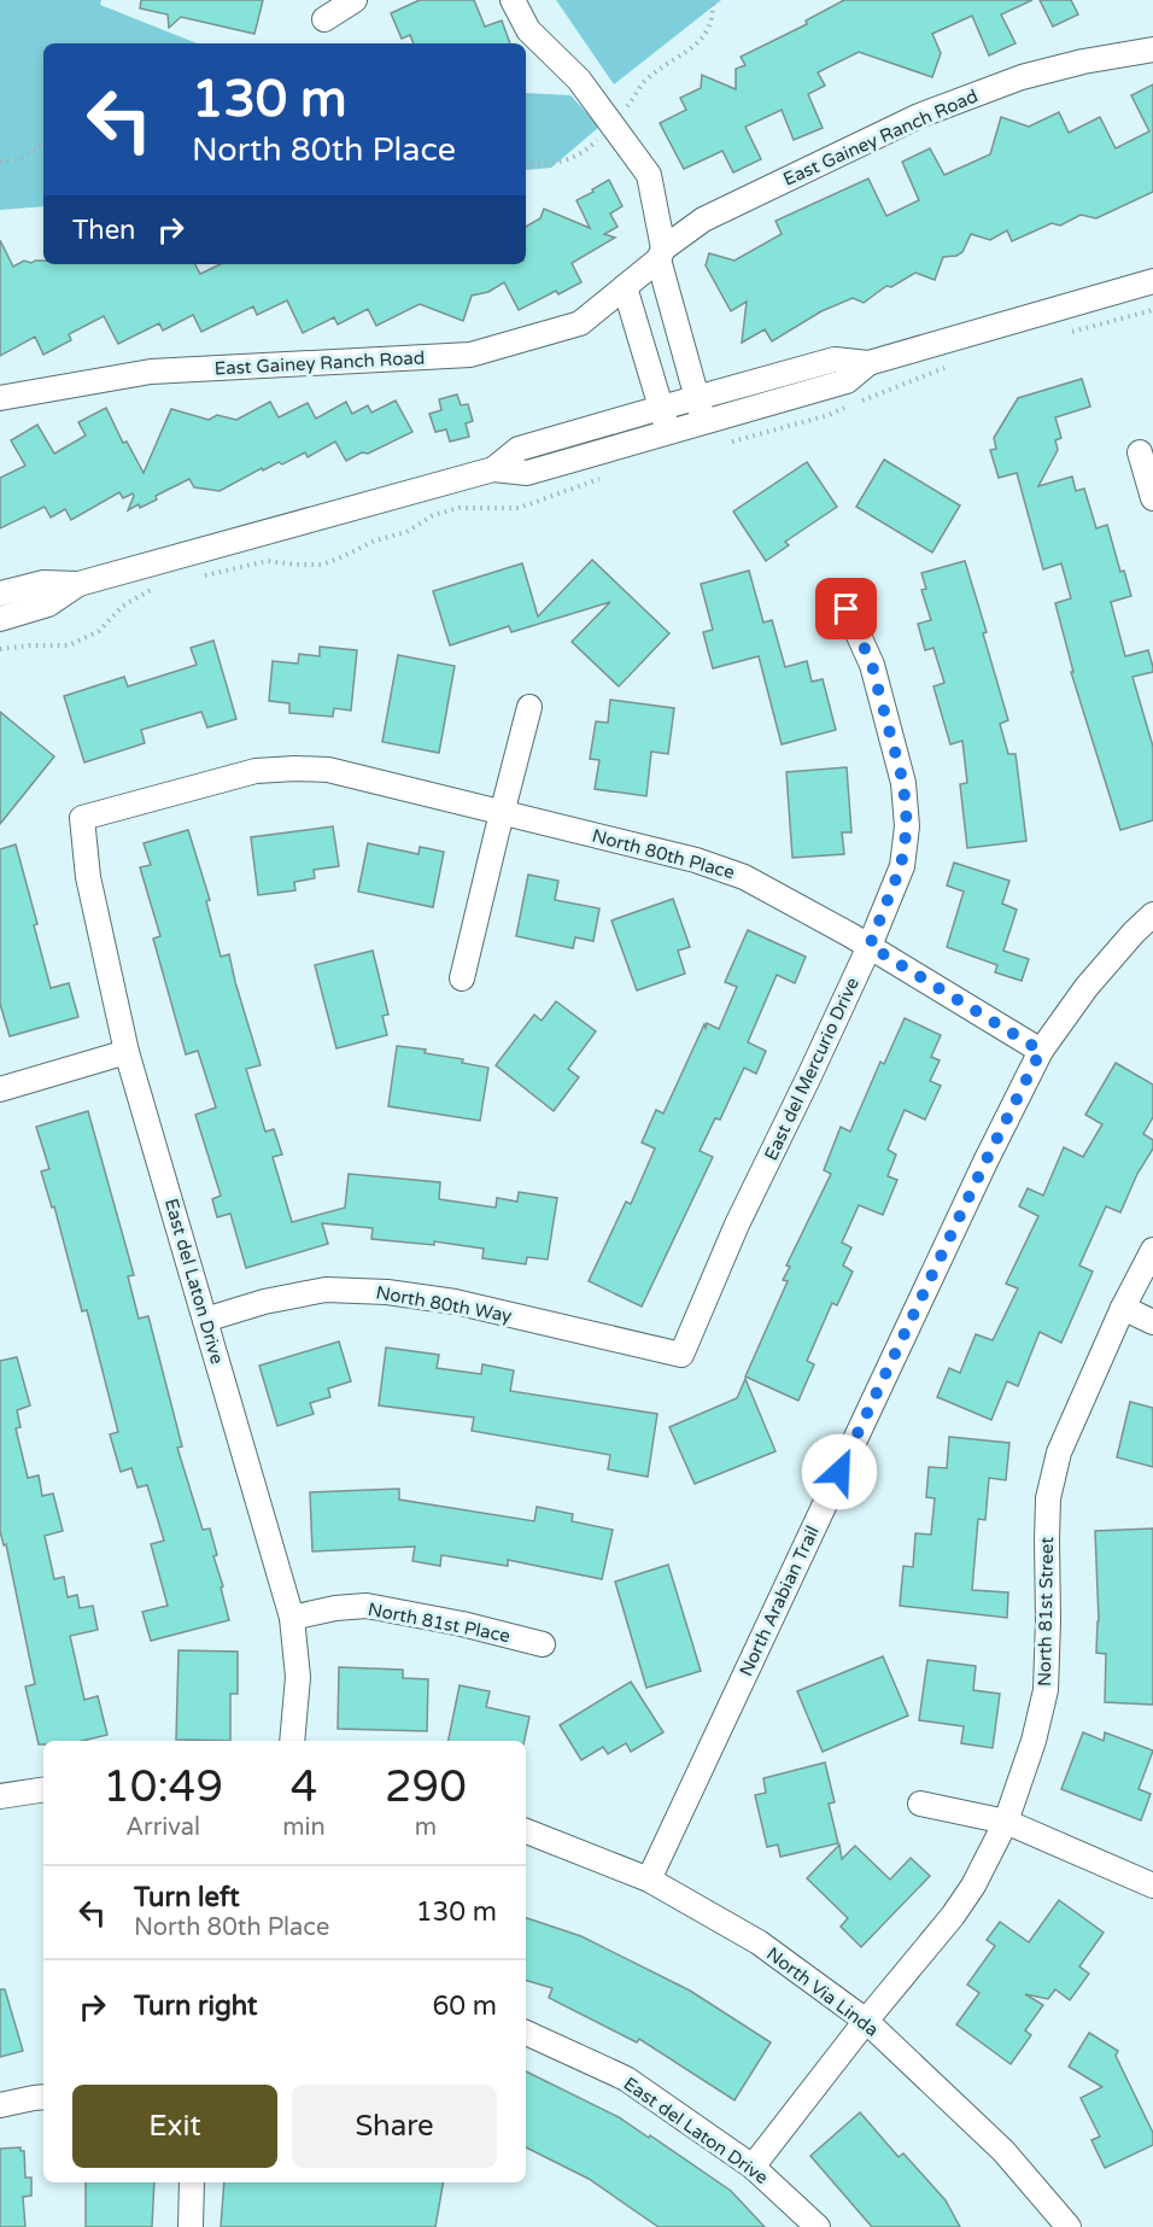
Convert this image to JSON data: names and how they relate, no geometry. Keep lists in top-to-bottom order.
{
  "streets": {
    "street": [
      "East Gainey Ranch Road",
      "North 80th Place",
      "East del Mercurio Drive",
      "East del Laton Drive",
      "North 80th Way",
      "North Arabian Trail",
      "North 81st Street",
      "North 81st Place",
      "North Via Linda"
    ]
  },
  "crossings": [
    ["North 80th Place", "East del Mercurio Drive"],
    ["North 80th Place", "East del Laton Drive"],
    ["North 80th Place", "North Arabian Trail"],
    ["East del Mercurio Drive", "North 80th Way"],
    ["East del Laton Drive", "North 80th Way"],
    ["East del Laton Drive", "North 81st Street"],
    ["East del Laton Drive", "North 81st Place"],
    ["North Arabian Trail", "North Via Linda"],
    ["North 81st Street", "North Via Linda"]
  ],
  "page": {
    "turn": ["130 m", "North 80th Place"],
    "then": "Then",
    "eta": [
      "10:49",
      "Arrival",
      "4",
      "min",
      "290",
      "m"
    ],
    "list": [
      {
        "name": "Turn left",
        "note": "North 80th Place",
        "value": "130 m"
      },
      {
        "name": "Turn right",
        "value": "60 m"
      }
    ],
    "buttons": ["Exit", "Share"]
  }
}
